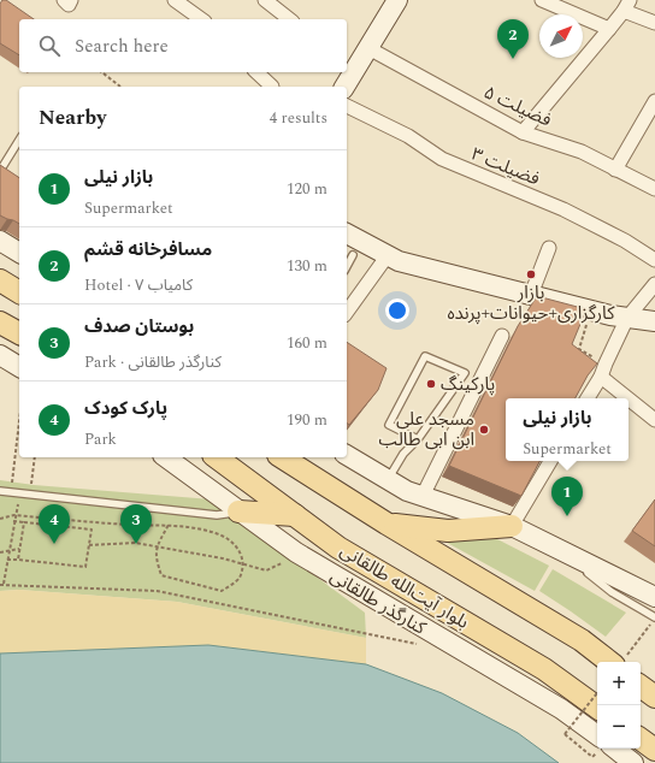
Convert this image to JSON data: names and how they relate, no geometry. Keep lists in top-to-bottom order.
{
  "streets": {
    "main road": ["بلوار آیت‌الله طالقانی"],
    "street": ["فضیلت ۵", "فضیلت ۳", "کنارگذر طالقانی"]
  },
  "places": ["بازار کارگزاری+حیوانات+پرنده", "پارکینگ", "مسجد علی ابن ابی طالب"],
  "north": "top right",
  "page": {
    "pins": [
      "2",
      "1",
      "3",
      "4"
    ],
    "search": "Search here",
    "heading": ["Nearby", "4 results"],
    "list": [
      {
        "mark": "1",
        "name": "بازار نیلی",
        "note": "Supermarket",
        "value": "120 m"
      },
      {
        "mark": "2",
        "name": "مسافرخانه قشم",
        "note": "Hotel · کامیاب ۷",
        "value": "130 m"
      },
      {
        "mark": "3",
        "name": "بوستان صدف",
        "note": "Park · کنارگذر طالقانی",
        "value": "160 m"
      },
      {
        "mark": "4",
        "name": "پارک کودک",
        "note": "Park",
        "value": "190 m"
      }
    ],
    "popup": ["بازار نیلی", "Supermarket"],
    "map_buttons": ["+", "−"]
  }
}
